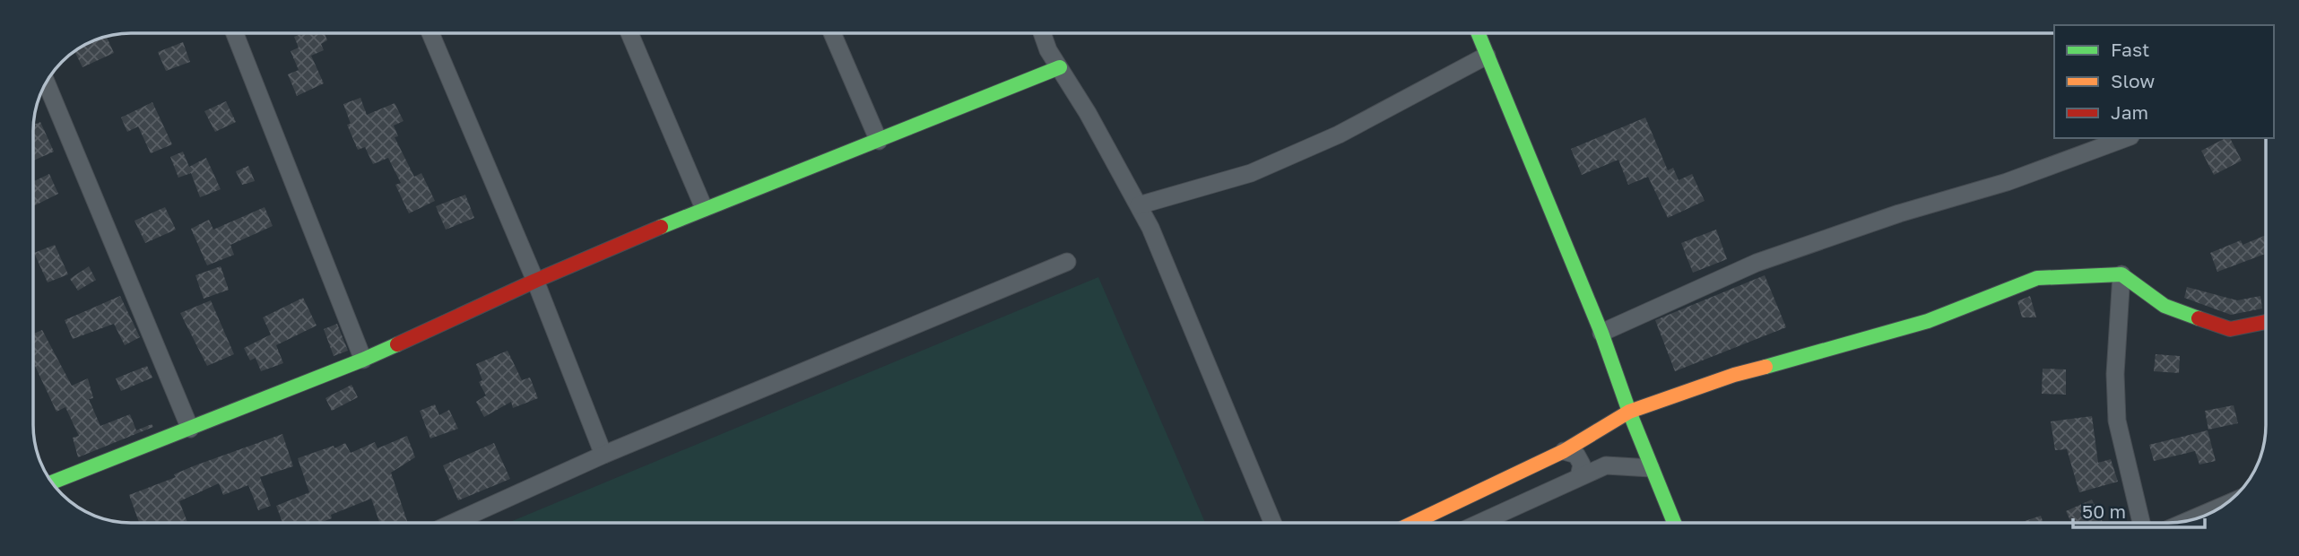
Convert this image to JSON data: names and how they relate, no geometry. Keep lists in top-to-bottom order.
{
  "legend": ["Fast", "Slow", "Jam"],
  "scale_bar": "50 m"
}
